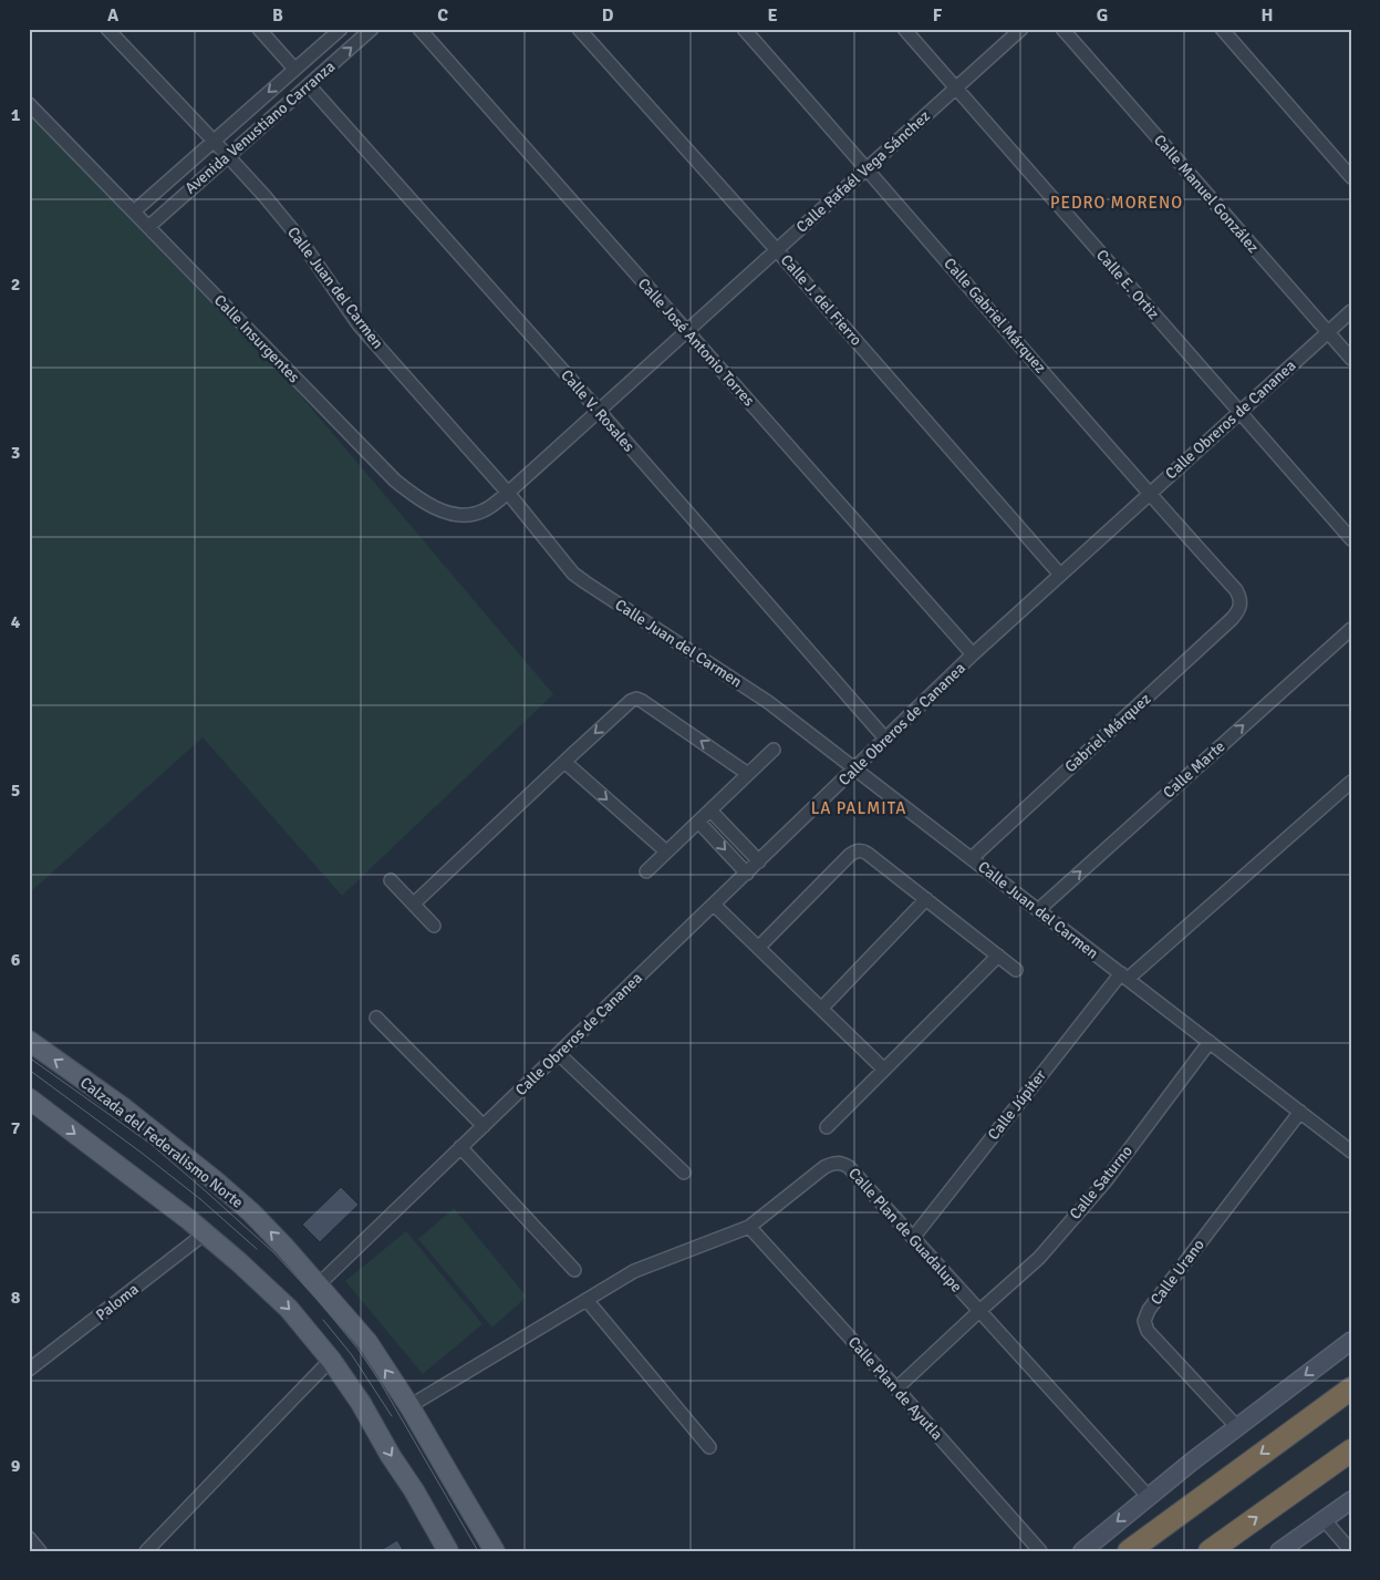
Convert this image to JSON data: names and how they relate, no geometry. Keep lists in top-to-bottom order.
{
  "streets": {
    "main road": ["Calzada del Federalismo Norte"],
    "street": [
      "Avenida Venustiano Carranza",
      "Calle Rafaél Vega Sánchez",
      "Calle Manuel González",
      "Calle E. Ortiz",
      "Calle Juan del Carmen",
      "Calle J. del Fierro",
      "Calle Gabriel Márquez",
      "Calle Insurgentes",
      "Calle José Antonio Torres",
      "Calle V. Rosales",
      "Calle Obreros de Cananea",
      "Gabriel Márquez",
      "Calle Marte",
      "Calle Júpiter",
      "Calle Saturno",
      "Calle Plan de Guadalupe",
      "Calle Urano",
      "Paloma",
      "Calle Plan de Ayutla"
    ]
  },
  "crossings": [
    ["Avenida Venustiano Carranza", "Calle Juan del Carmen"],
    ["Avenida Venustiano Carranza", "Calle Insurgentes"],
    ["Avenida Venustiano Carranza", "Calle V. Rosales"],
    ["Calle Rafaél Vega Sánchez", "Calle E. Ortiz"],
    ["Calle Rafaél Vega Sánchez", "Calle Juan del Carmen"],
    ["Calle Rafaél Vega Sánchez", "Calle J. del Fierro"],
    ["Calle Rafaél Vega Sánchez", "Calle Gabriel Márquez"],
    ["Calle Rafaél Vega Sánchez", "Calle Insurgentes"],
    ["Calle Rafaél Vega Sánchez", "Calle José Antonio Torres"],
    ["Calle Rafaél Vega Sánchez", "Calle V. Rosales"],
    ["Calle Manuel González", "Calle Obreros de Cananea"],
    ["Calle E. Ortiz", "Calle Obreros de Cananea"],
    ["Calle Juan del Carmen", "Calle Insurgentes"],
    ["Calle Juan del Carmen", "Calle Obreros de Cananea"],
    ["Calle Juan del Carmen", "Gabriel Márquez"],
    ["Calle Juan del Carmen", "Calle Marte"],
    ["Calle Juan del Carmen", "Calle Júpiter"],
    ["Calle Juan del Carmen", "Calle Saturno"],
    ["Calle Juan del Carmen", "Calle Urano"],
    ["Calle J. del Fierro", "Calle Obreros de Cananea"],
    ["Calle Gabriel Márquez", "Calle Obreros de Cananea"],
    ["Calle Gabriel Márquez", "Gabriel Márquez"],
    ["Calle José Antonio Torres", "Calle Obreros de Cananea"],
    ["Calle V. Rosales", "Calle Obreros de Cananea"],
    ["Calle Obreros de Cananea", "Calzada del Federalismo Norte"],
    ["Calle Júpiter", "Calle Plan de Guadalupe"],
    ["Calzada del Federalismo Norte", "Calle Plan de Guadalupe"],
    ["Calle Saturno", "Calle Plan de Guadalupe"],
    ["Calle Saturno", "Calle Plan de Ayutla"],
    ["Calle Plan de Guadalupe", "Calle Plan de Ayutla"]
  ],
  "one_way": ["Calle Marte"],
  "districts": ["PEDRO MORENO", "LA PALMITA"],
  "grid": {
    "columns": [
      "A",
      "B",
      "C",
      "D",
      "E",
      "F",
      "G",
      "H"
    ],
    "rows": [
      "1",
      "2",
      "3",
      "4",
      "5",
      "6",
      "7",
      "8",
      "9"
    ]
  }
}
